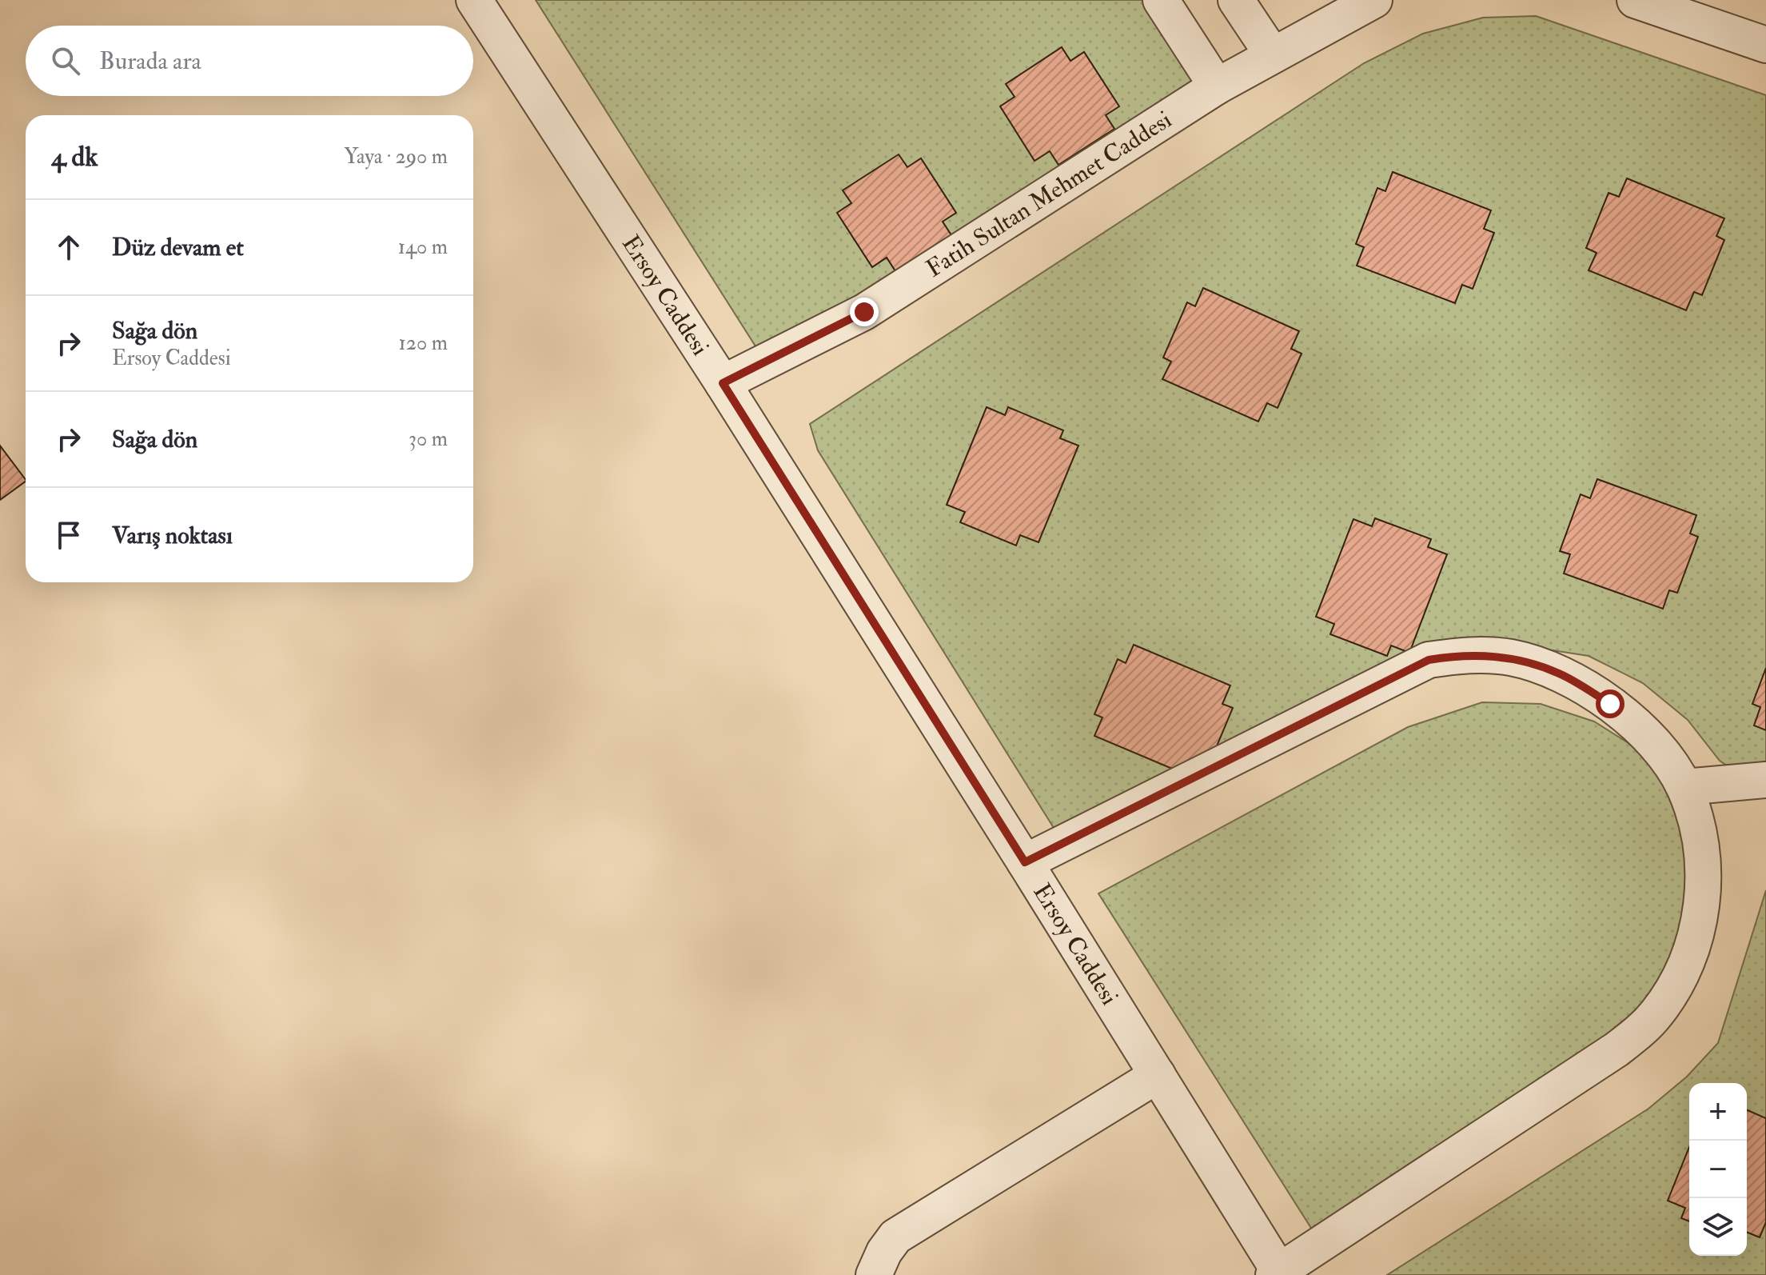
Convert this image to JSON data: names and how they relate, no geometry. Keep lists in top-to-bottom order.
{
  "streets": {
    "street": ["Fatih Sultan Mehmet Caddesi", "Ersoy Caddesi"]
  },
  "crossings": [
    ["Fatih Sultan Mehmet Caddesi", "Ersoy Caddesi"]
  ],
  "page": {
    "search": "Burada ara",
    "heading": ["4 dk", "Yaya · 290 m"],
    "list": [
      ["Düz devam et", "140 m"],
      ["Sağa dön", "Ersoy Caddesi", "120 m"],
      ["Sağa dön", "30 m"],
      "Varış noktası"
    ],
    "map_buttons": ["+", "−"]
  }
}
